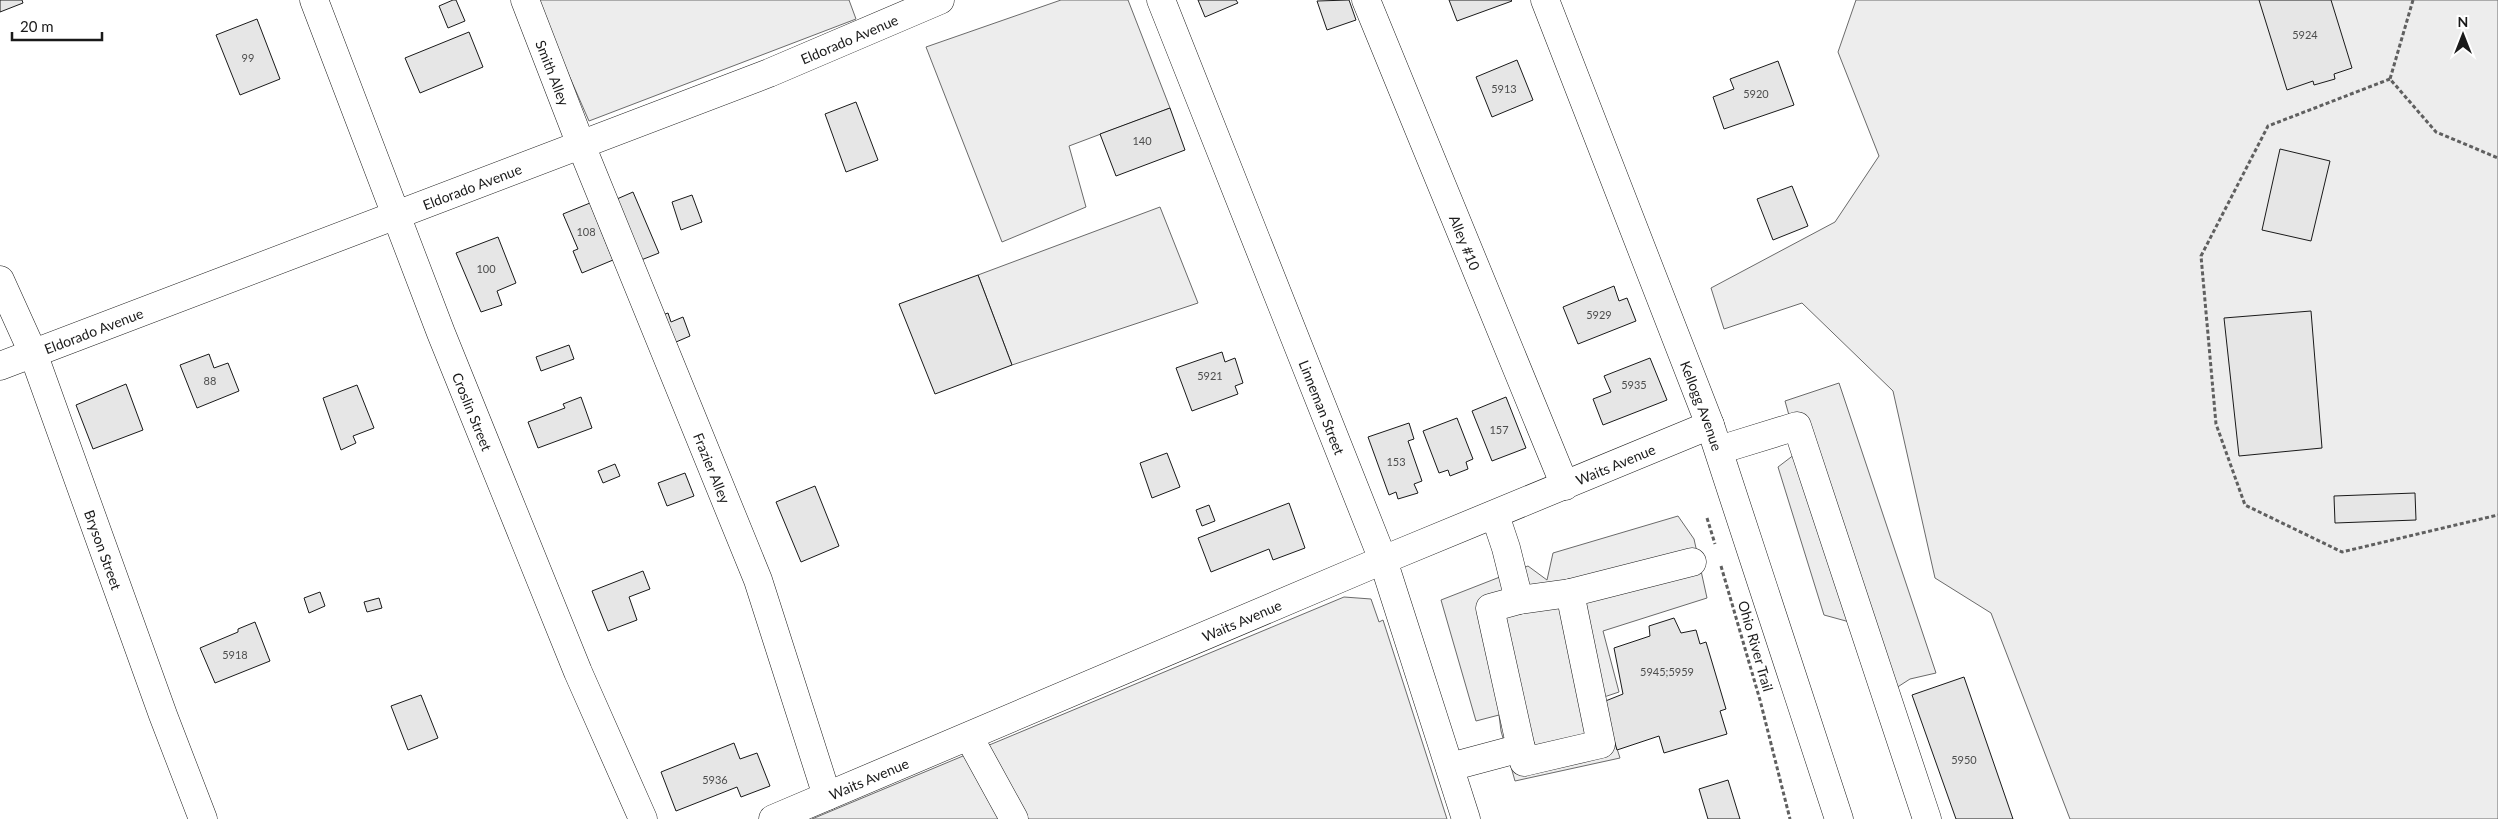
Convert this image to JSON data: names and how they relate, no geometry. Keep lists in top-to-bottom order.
{
  "streets": {
    "street": [
      "Eldorado Avenue",
      "Smith Alley",
      "Alley #10",
      "Kellogg Avenue",
      "Linneman Street",
      "Croslin Street",
      "Waits Avenue",
      "Frazier Alley",
      "Bryson Street"
    ],
    "path": ["Ohio River Trail"]
  },
  "crossings": [
    ["Eldorado Avenue", "Smith Alley"],
    ["Eldorado Avenue", "Croslin Street"],
    ["Eldorado Avenue", "Frazier Alley"],
    ["Eldorado Avenue", "Bryson Street"],
    ["Smith Alley", "Frazier Alley"],
    ["Alley #10", "Waits Avenue"],
    ["Kellogg Avenue", "Waits Avenue"],
    ["Linneman Street", "Waits Avenue"],
    ["Waits Avenue", "Frazier Alley"]
  ],
  "house_numbers": [
    "5924",
    "99",
    "5913",
    "5920",
    "140",
    "108",
    "100",
    "5929",
    "5921",
    "88",
    "5935",
    "157",
    "153",
    "5918",
    "5945;5959",
    "5950",
    "5936"
  ],
  "scale_bar": "20 m",
  "north": "top"
}
